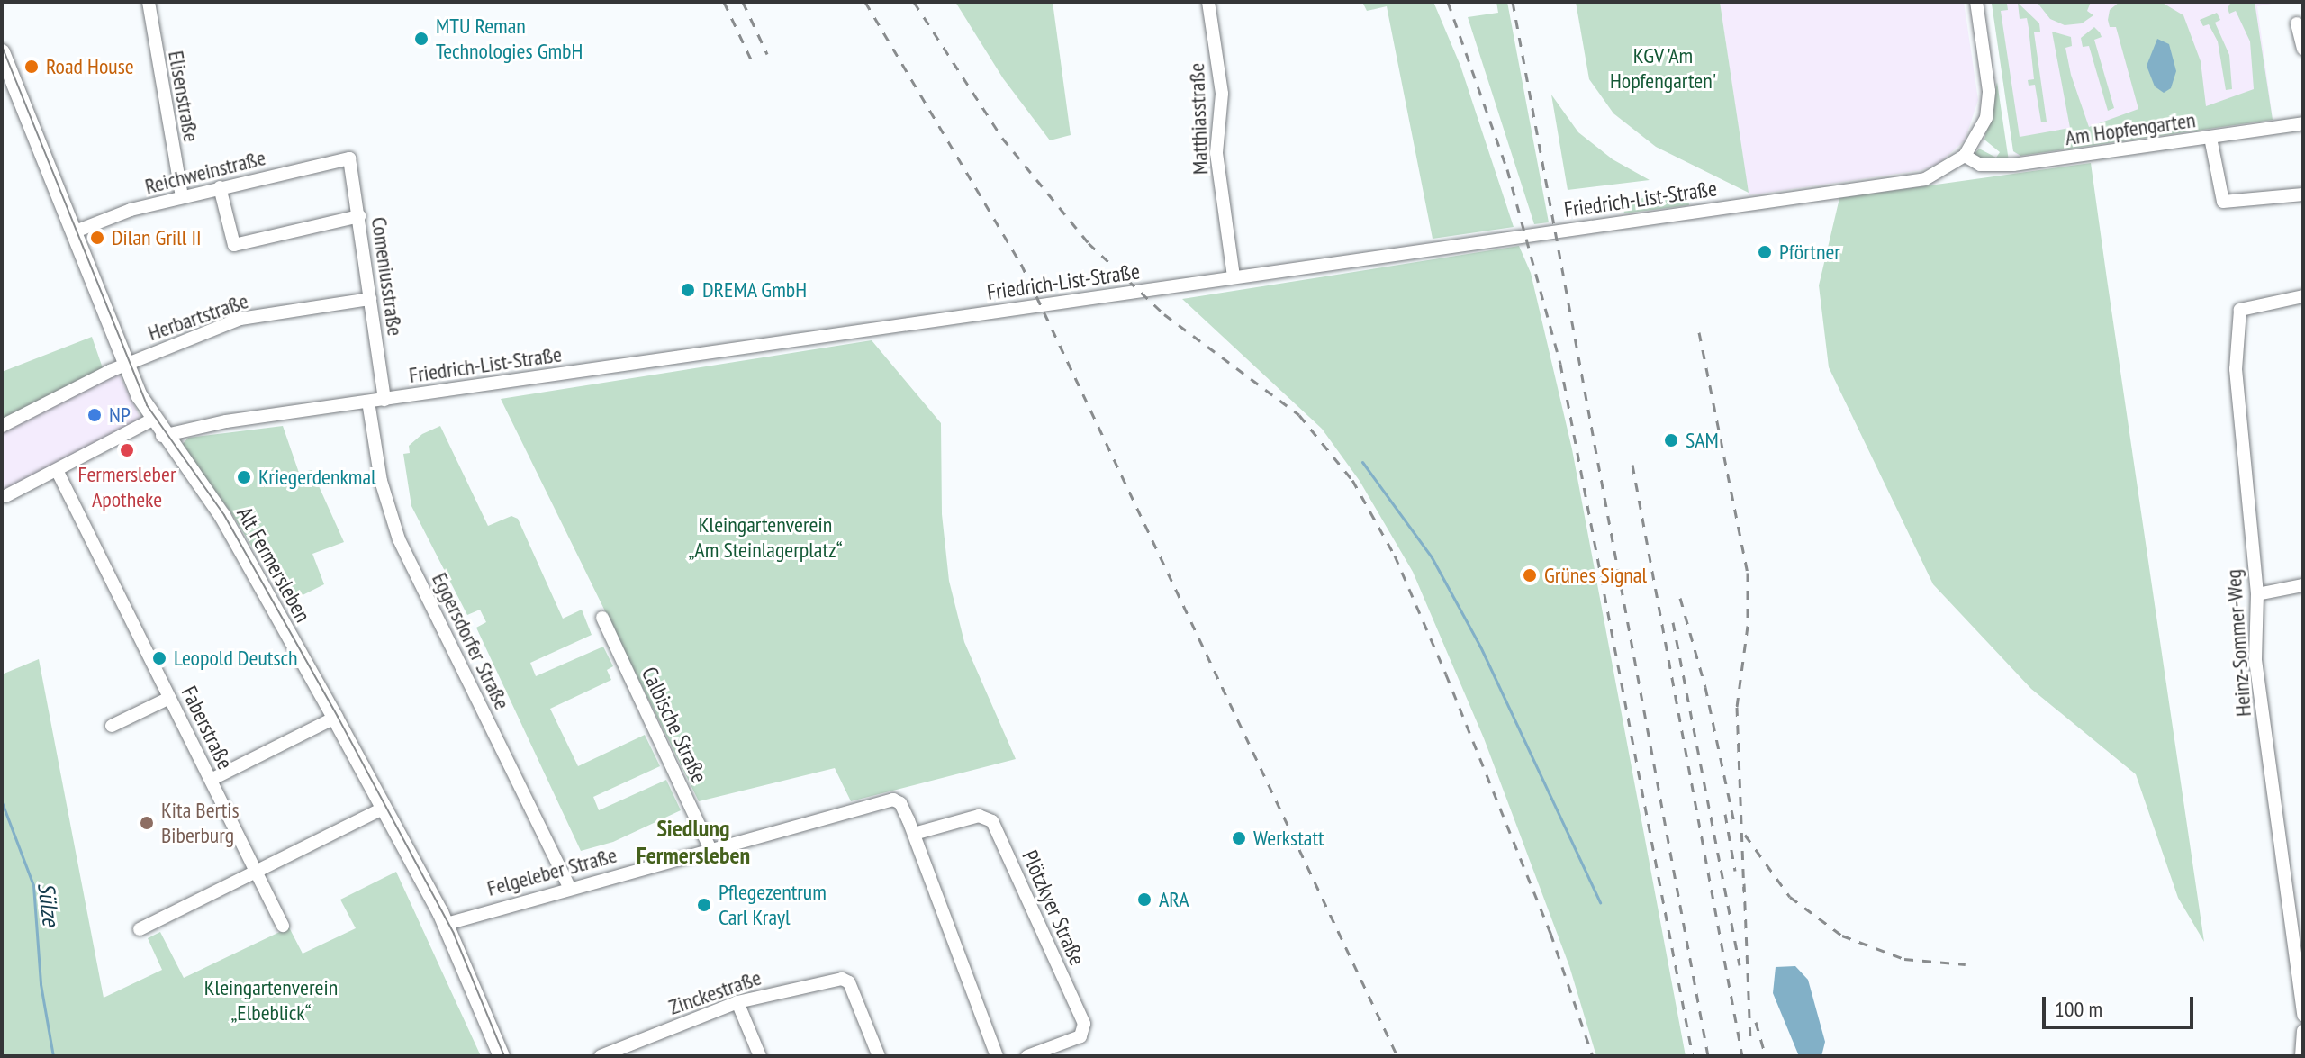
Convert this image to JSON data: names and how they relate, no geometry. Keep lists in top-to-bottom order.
{
  "streets": {
    "main road": ["Alt Fermersleben"],
    "street": [
      "Elisenstraße",
      "Matthiasstraße",
      "Am Hopfengarten",
      "Reichweinstraße",
      "Friedrich-List-Straße",
      "Comeniusstraße",
      "Herbartstraße",
      "Eggersdorfer Straße",
      "Heinz-Sommer-Weg",
      "Calbische Straße",
      "Faberstraße",
      "Felgeleber Straße",
      "Plötzkyer Straße",
      "Zinckestraße"
    ]
  },
  "crossings": [
    ["Elisenstraße", "Reichweinstraße"],
    ["Matthiasstraße", "Friedrich-List-Straße"],
    ["Am Hopfengarten", "Friedrich-List-Straße"],
    ["Reichweinstraße", "Comeniusstraße"],
    ["Reichweinstraße", "Alt Fermersleben"],
    ["Friedrich-List-Straße", "Comeniusstraße"],
    ["Friedrich-List-Straße", "Alt Fermersleben"],
    ["Friedrich-List-Straße", "Eggersdorfer Straße"],
    ["Comeniusstraße", "Herbartstraße"],
    ["Herbartstraße", "Alt Fermersleben"],
    ["Alt Fermersleben", "Felgeleber Straße"],
    ["Eggersdorfer Straße", "Felgeleber Straße"],
    ["Calbische Straße", "Felgeleber Straße"],
    ["Felgeleber Straße", "Plötzkyer Straße"]
  ],
  "districts": ["Siedlung Fermersleben"],
  "water": ["Sülze"],
  "parks": ["KGV 'Am Hopfengarten'", "Kleingartenverein „Am Steinlagerplatz“", "Kleingartenverein „Elbeblick“"],
  "places": [
    "MTU Reman Technologies GmbH",
    "Road House",
    "Dilan Grill II",
    "Pförtner",
    "DREMA GmbH",
    "NP",
    "SAM",
    "Fermersleber Apotheke",
    "Kriegerdenkmal",
    "Grünes Signal",
    "Leopold Deutsch",
    "Kita Bertis Biberburg",
    "Werkstatt",
    "ARA",
    "Pflegezentrum Carl Krayl"
  ],
  "scale_bar": "100 m"
}
